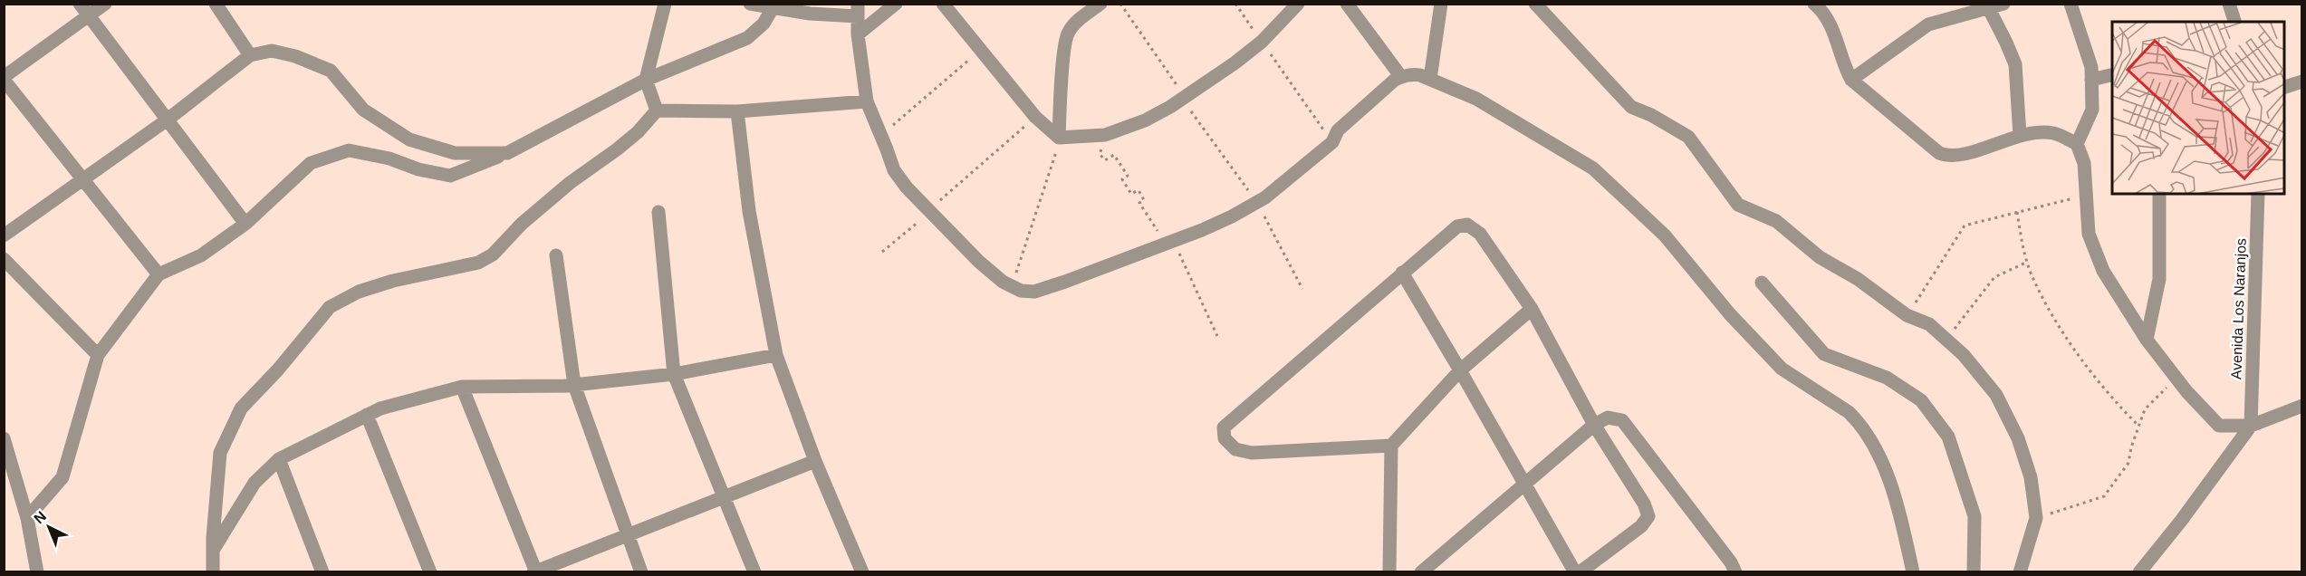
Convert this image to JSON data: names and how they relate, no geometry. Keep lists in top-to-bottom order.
{
  "streets": {
    "street": ["Avenida Los Naranjos"]
  },
  "north": "top left"
}
